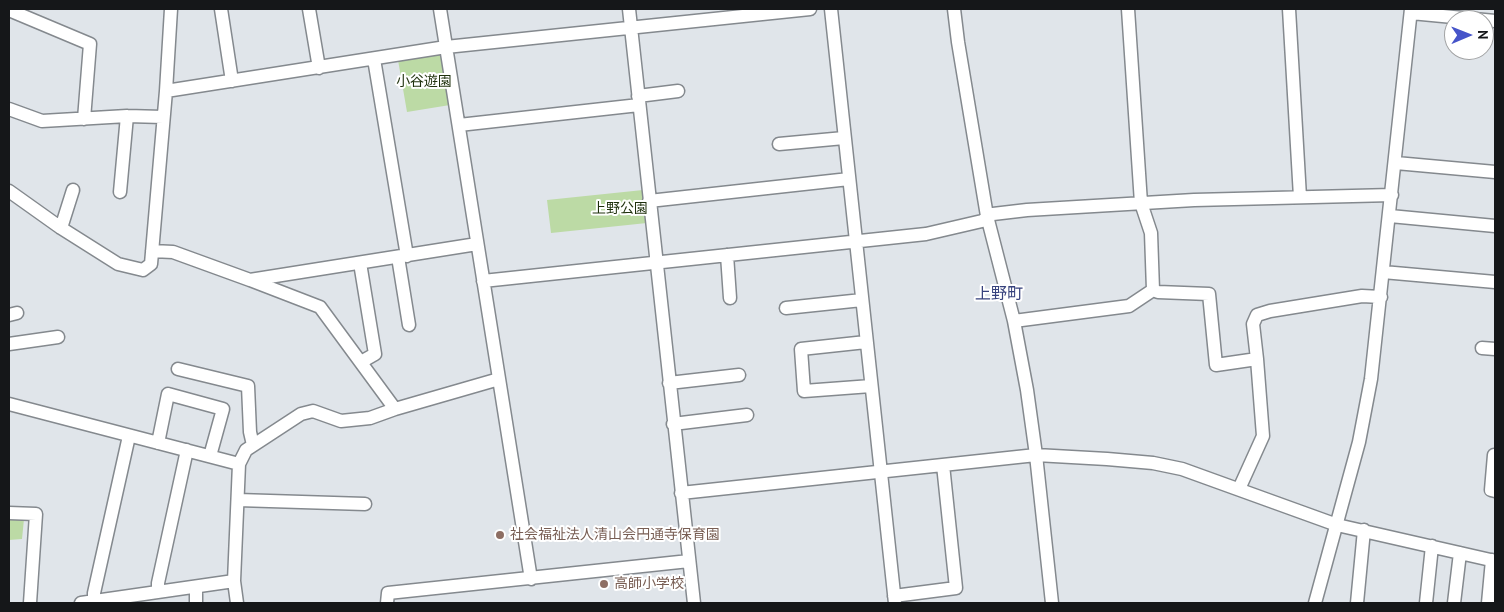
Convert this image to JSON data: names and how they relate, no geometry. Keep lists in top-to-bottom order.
{
  "districts": ["上野町"],
  "parks": ["小谷遊園", "上野公園"],
  "places": ["社会福祉法人清山会円通寺保育園", "高師小学校"],
  "north": "right"
}
